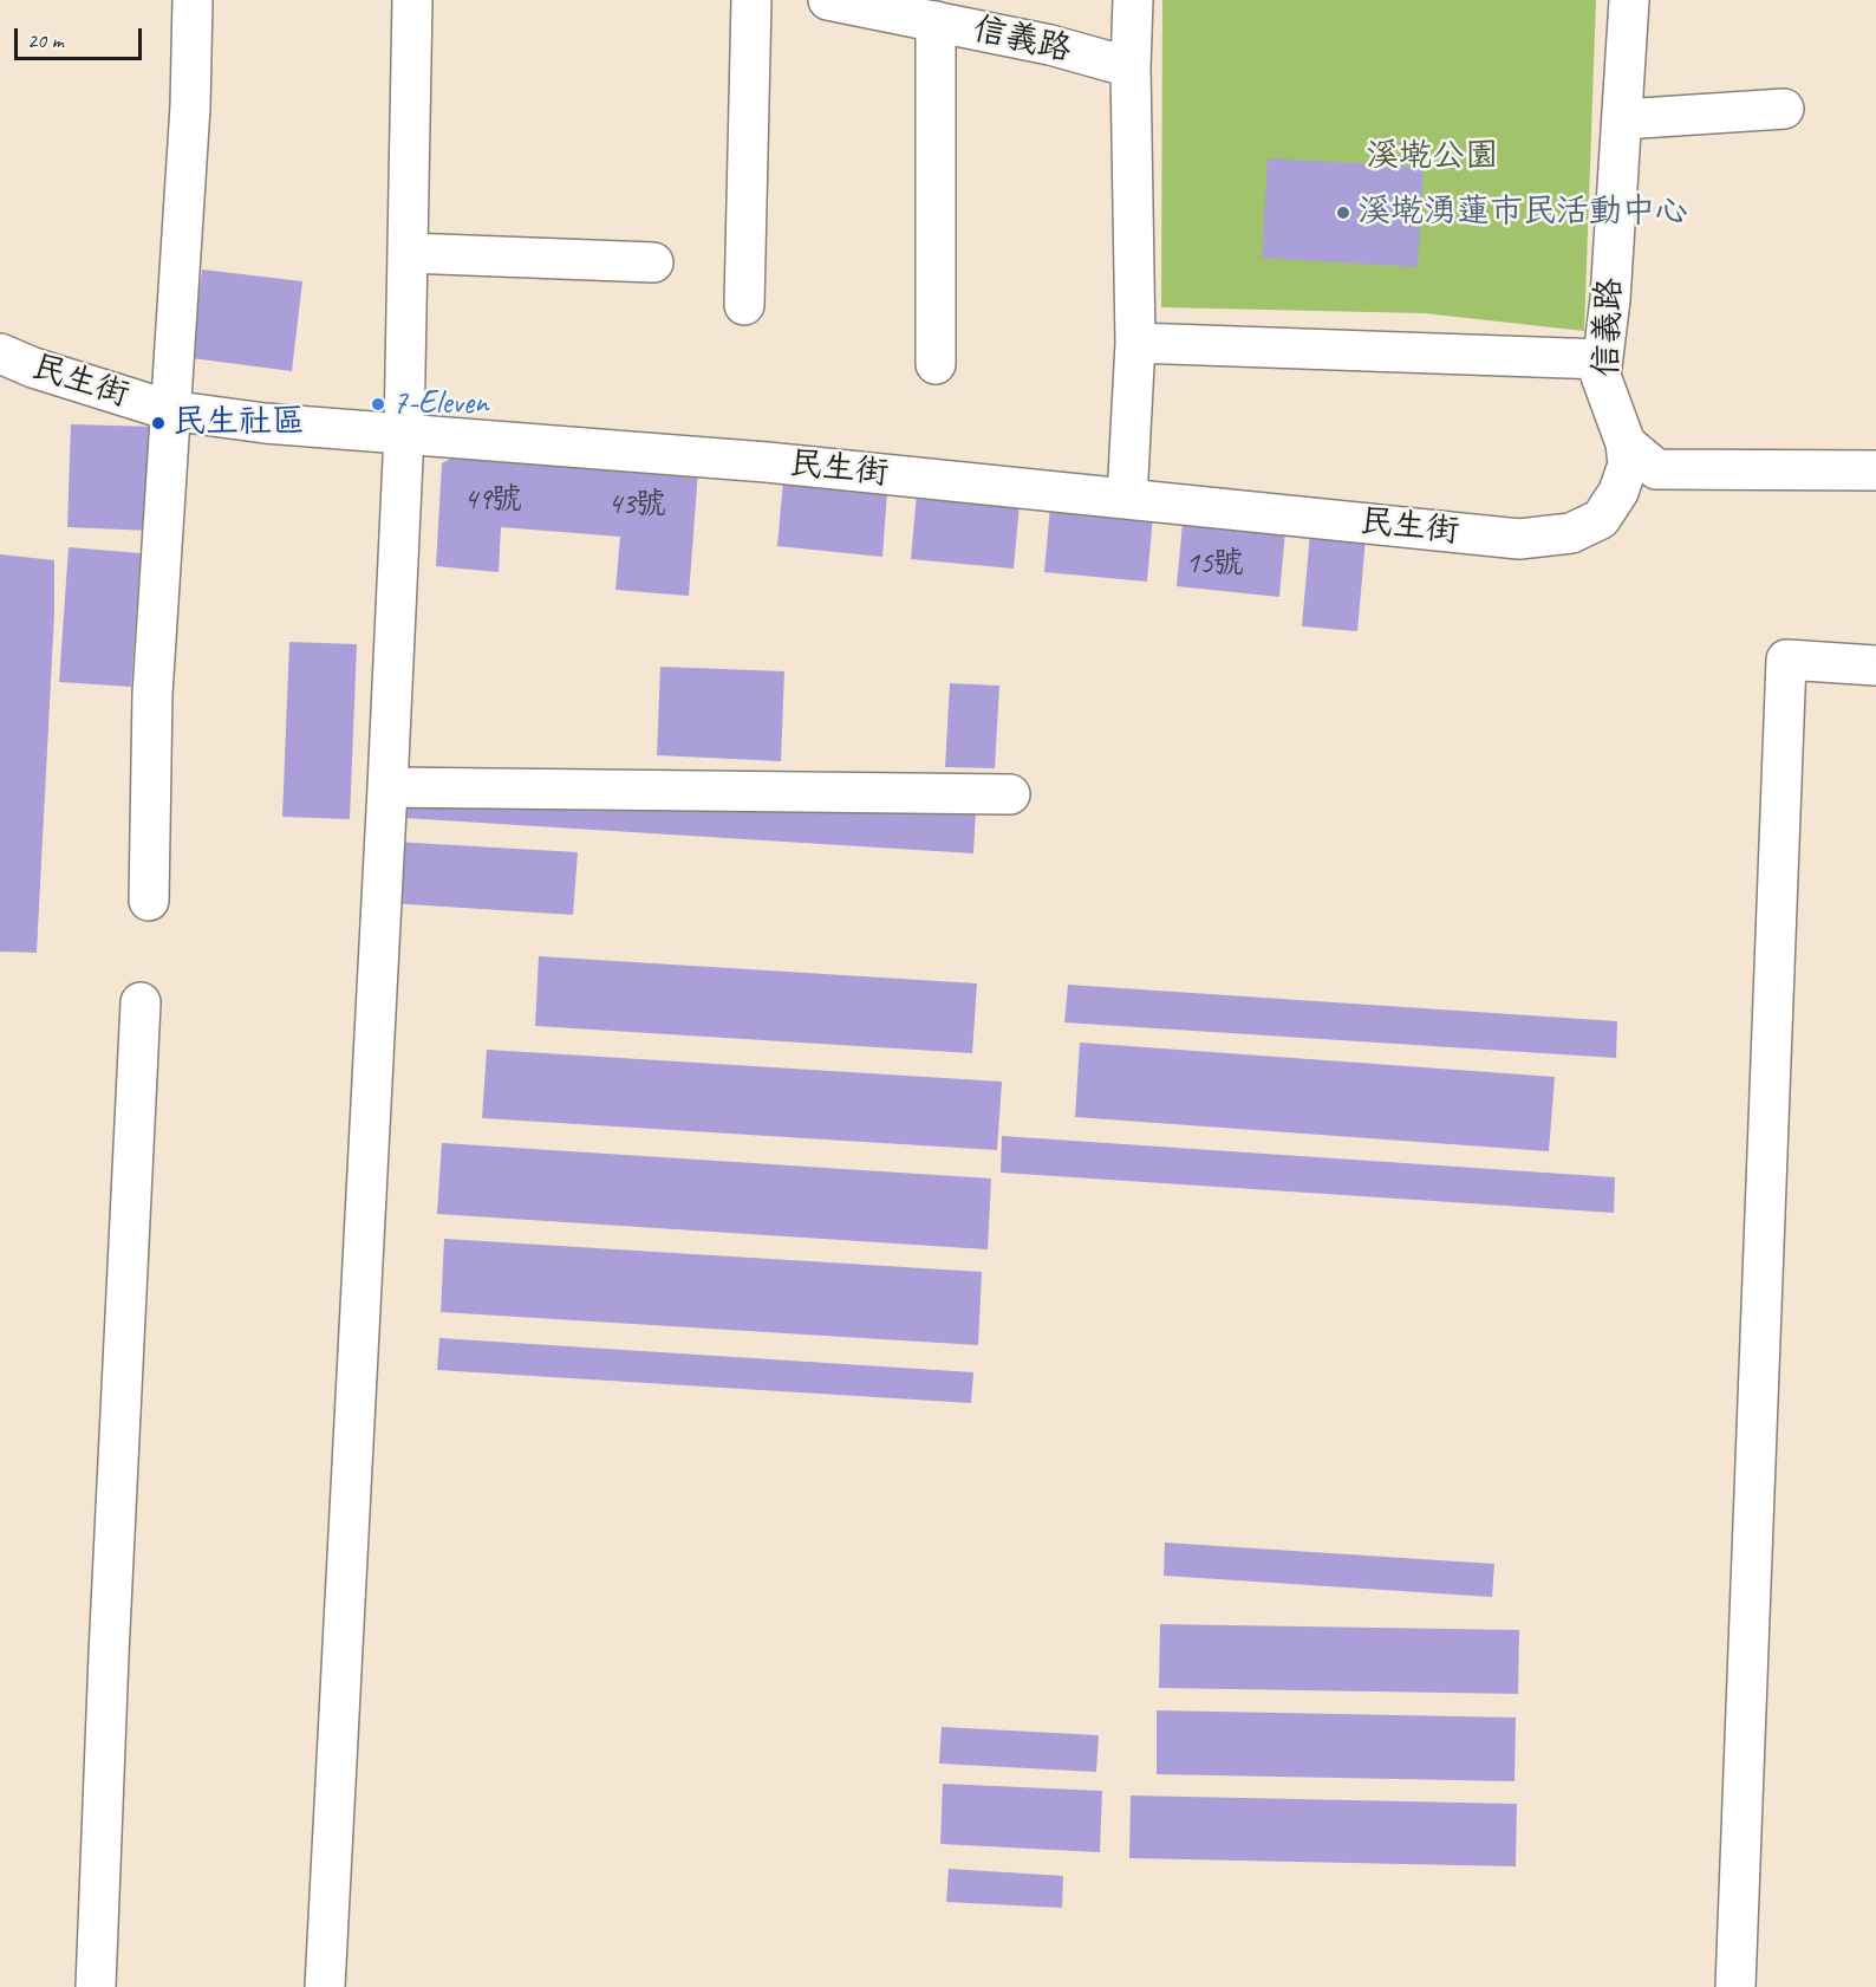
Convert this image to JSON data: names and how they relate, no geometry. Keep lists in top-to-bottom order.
{
  "streets": {
    "street": ["信義路", "民生街"]
  },
  "crossings": [
    ["信義路", "民生街"]
  ],
  "parks": ["溪墘公園"],
  "places": ["溪墘湧蓮市民活動中心", "7-Eleven", "民生社區"],
  "house_numbers": ["49號", "43號", "15號"],
  "scale_bar": "20 m"
}
